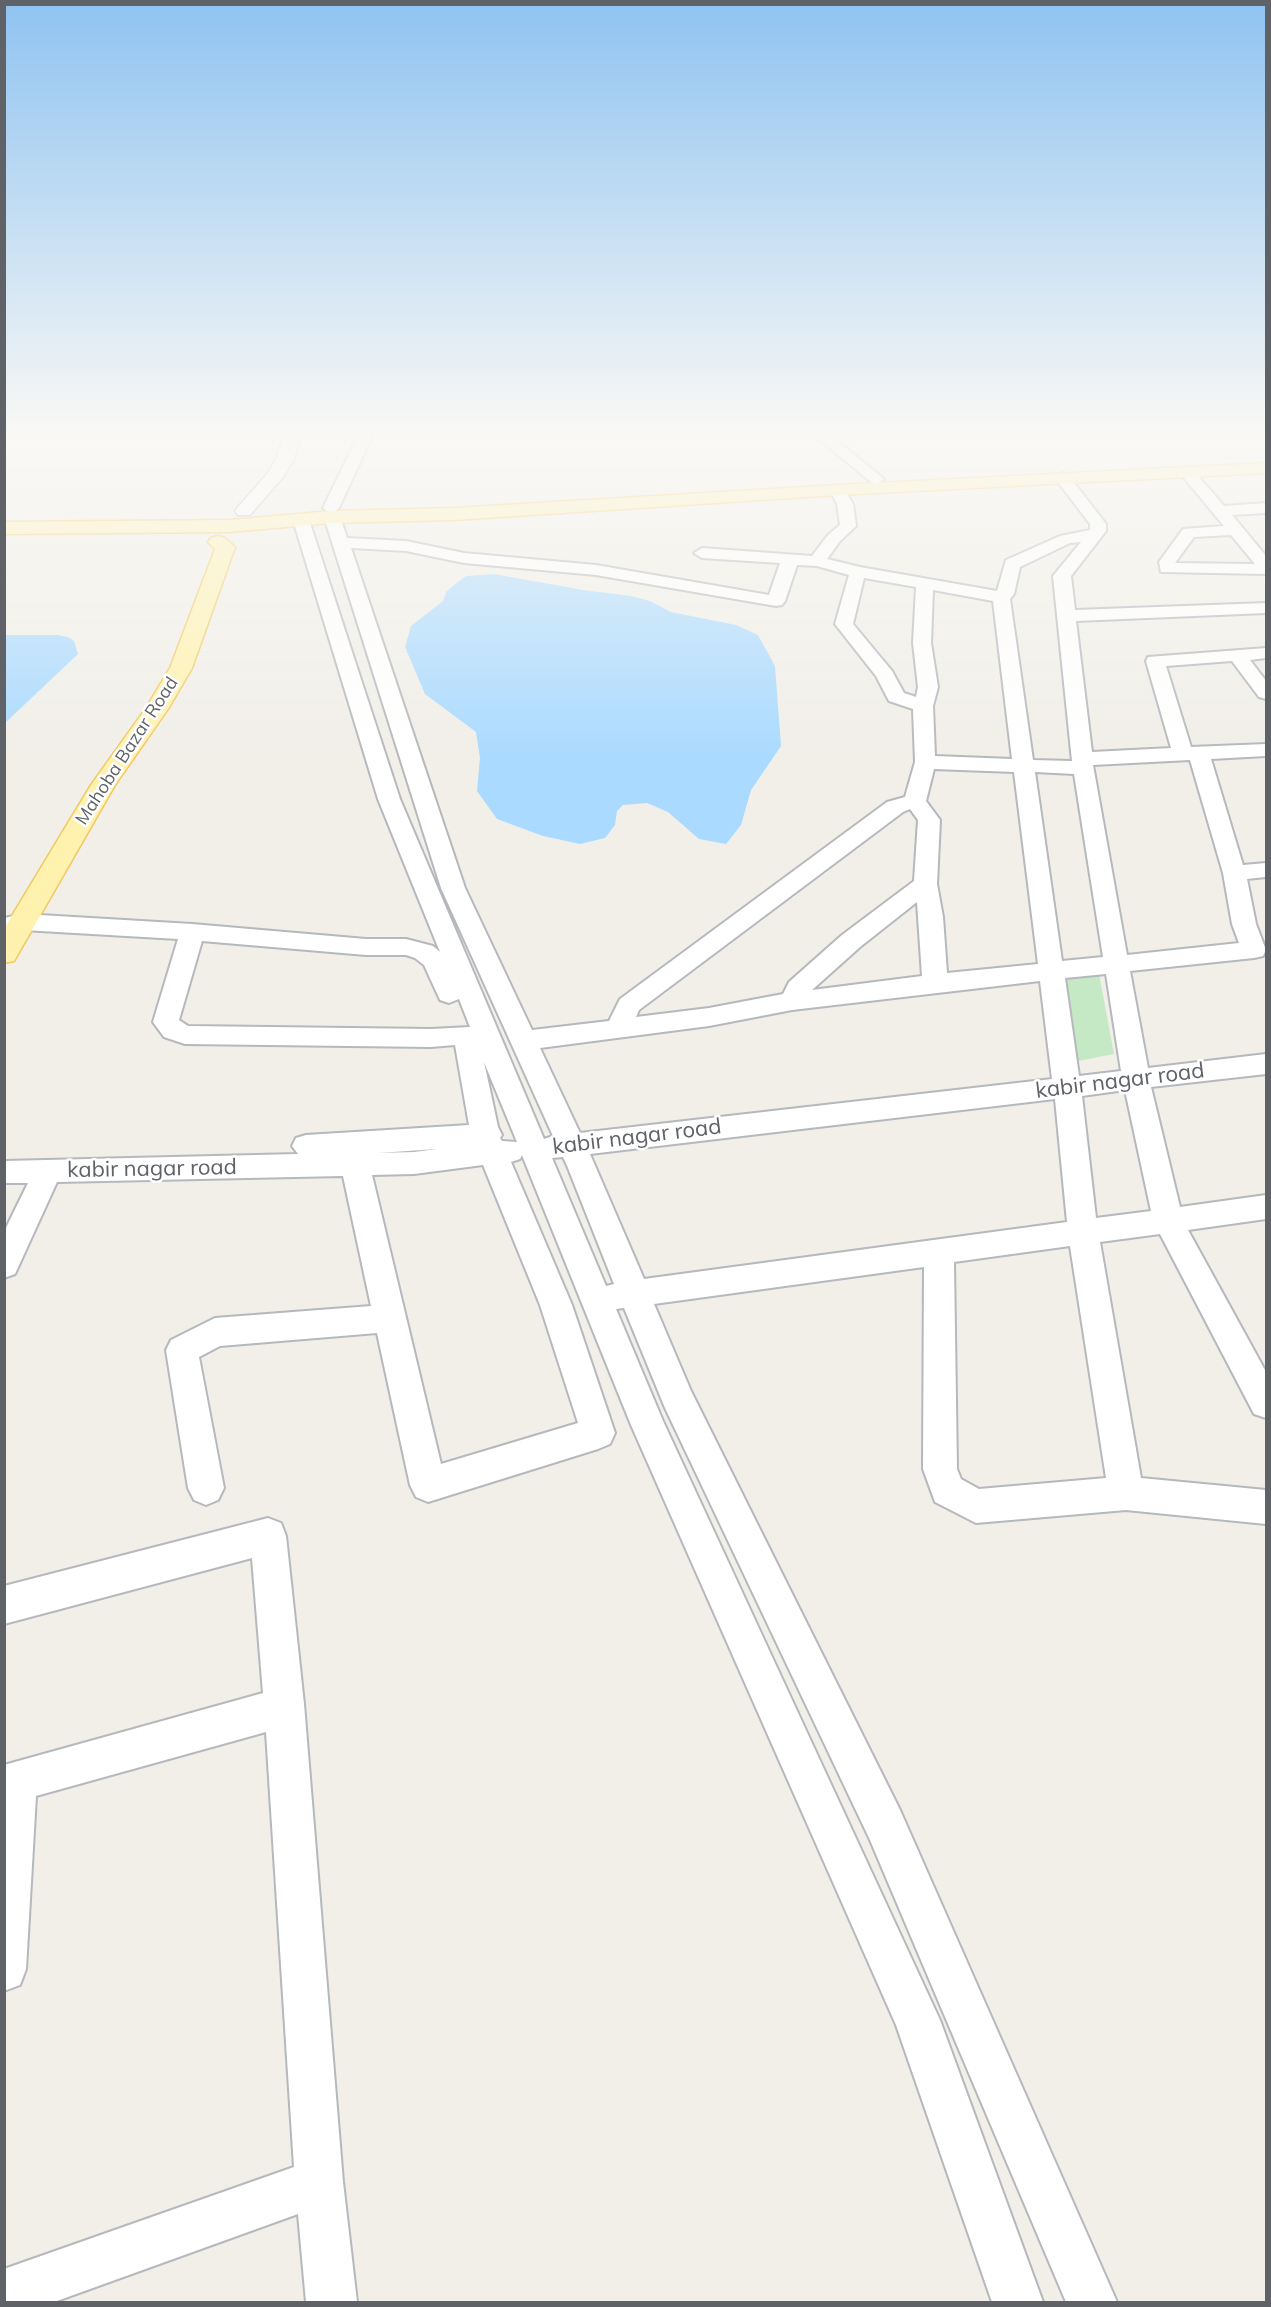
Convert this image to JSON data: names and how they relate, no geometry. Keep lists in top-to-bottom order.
{
  "streets": {
    "main road": ["Mahoba Bazar Road"],
    "street": ["kabir nagar road"]
  }
}
